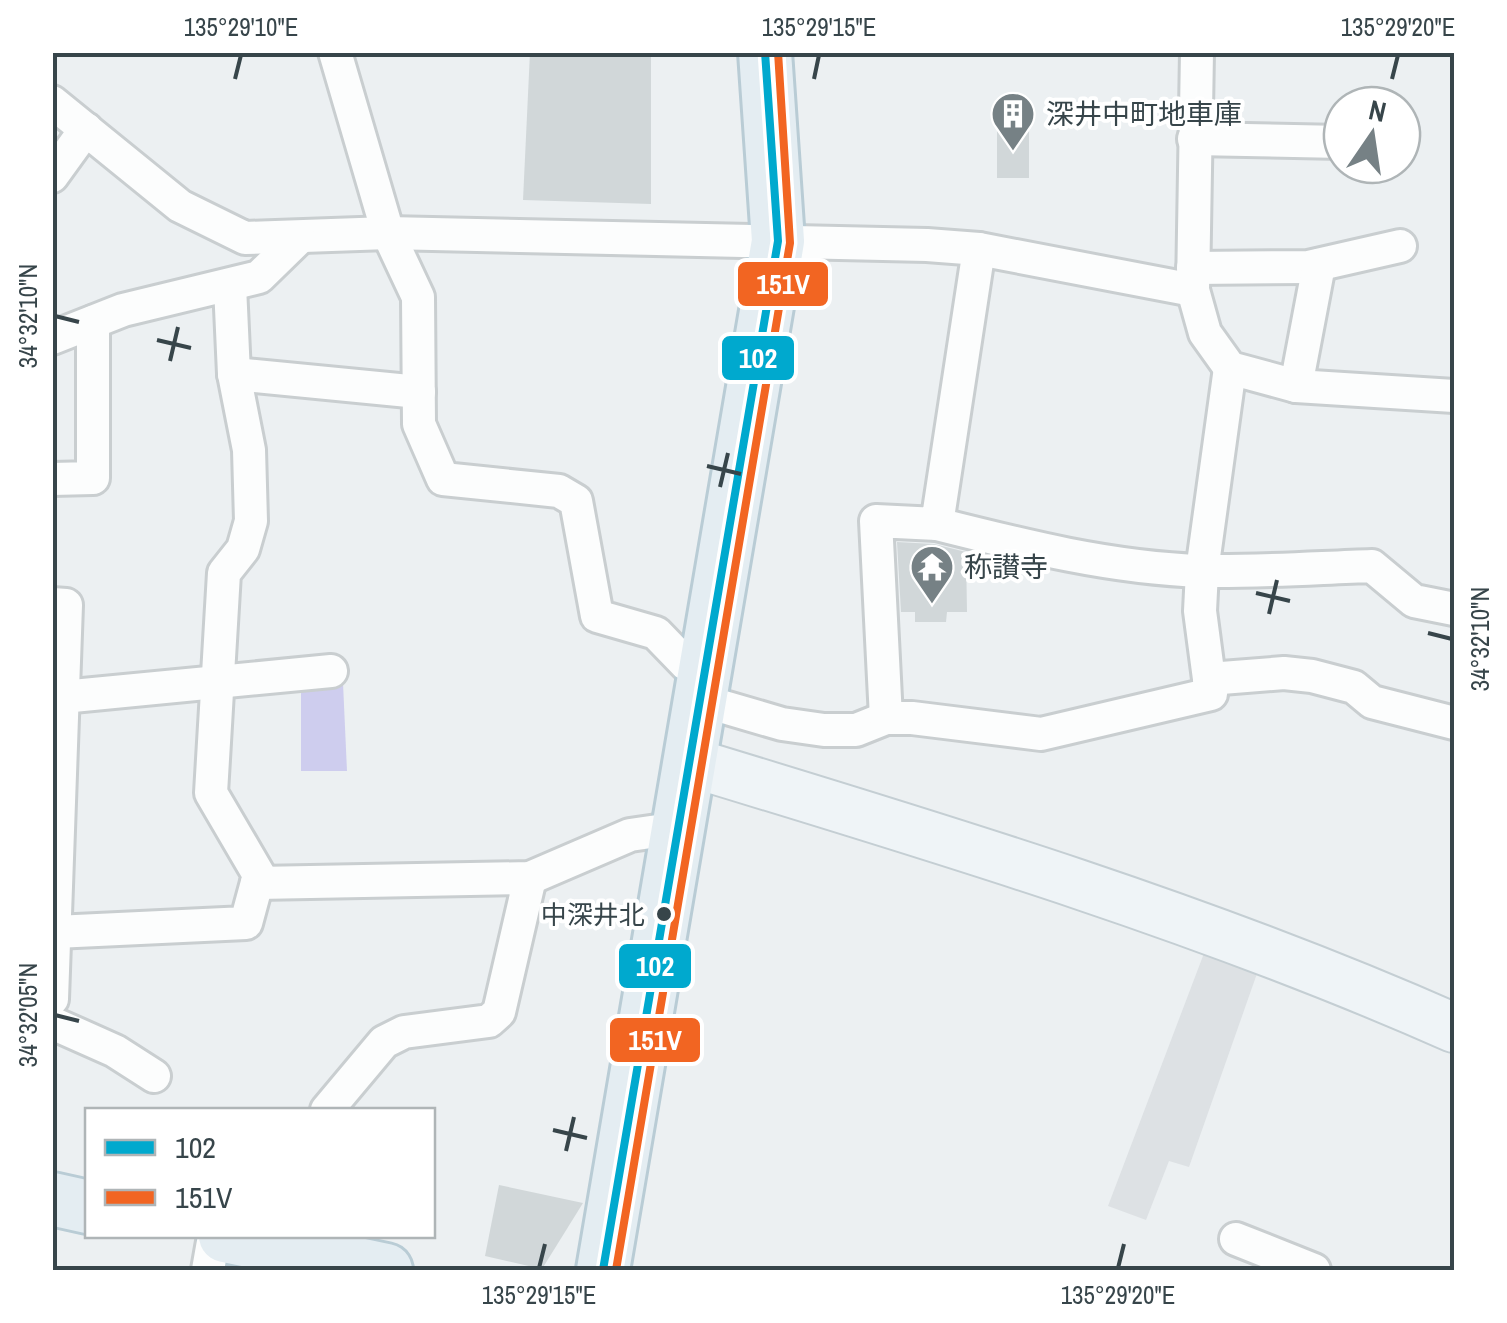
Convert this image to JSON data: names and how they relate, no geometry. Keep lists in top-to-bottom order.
{
  "places": {
    "building": ["深井中町地車庫"],
    "temple": ["称讃寺"],
    "other": ["中深井北"]
  },
  "lines": ["transit line 102", "transit line 151V"],
  "legend": ["102", "151V"],
  "north": "top",
  "coordinates": [
    "135°29'10\"E",
    "135°29'15\"E",
    "135°29'20\"E",
    "34°32'10\"N",
    "34°32'05\"N"
  ]
}
